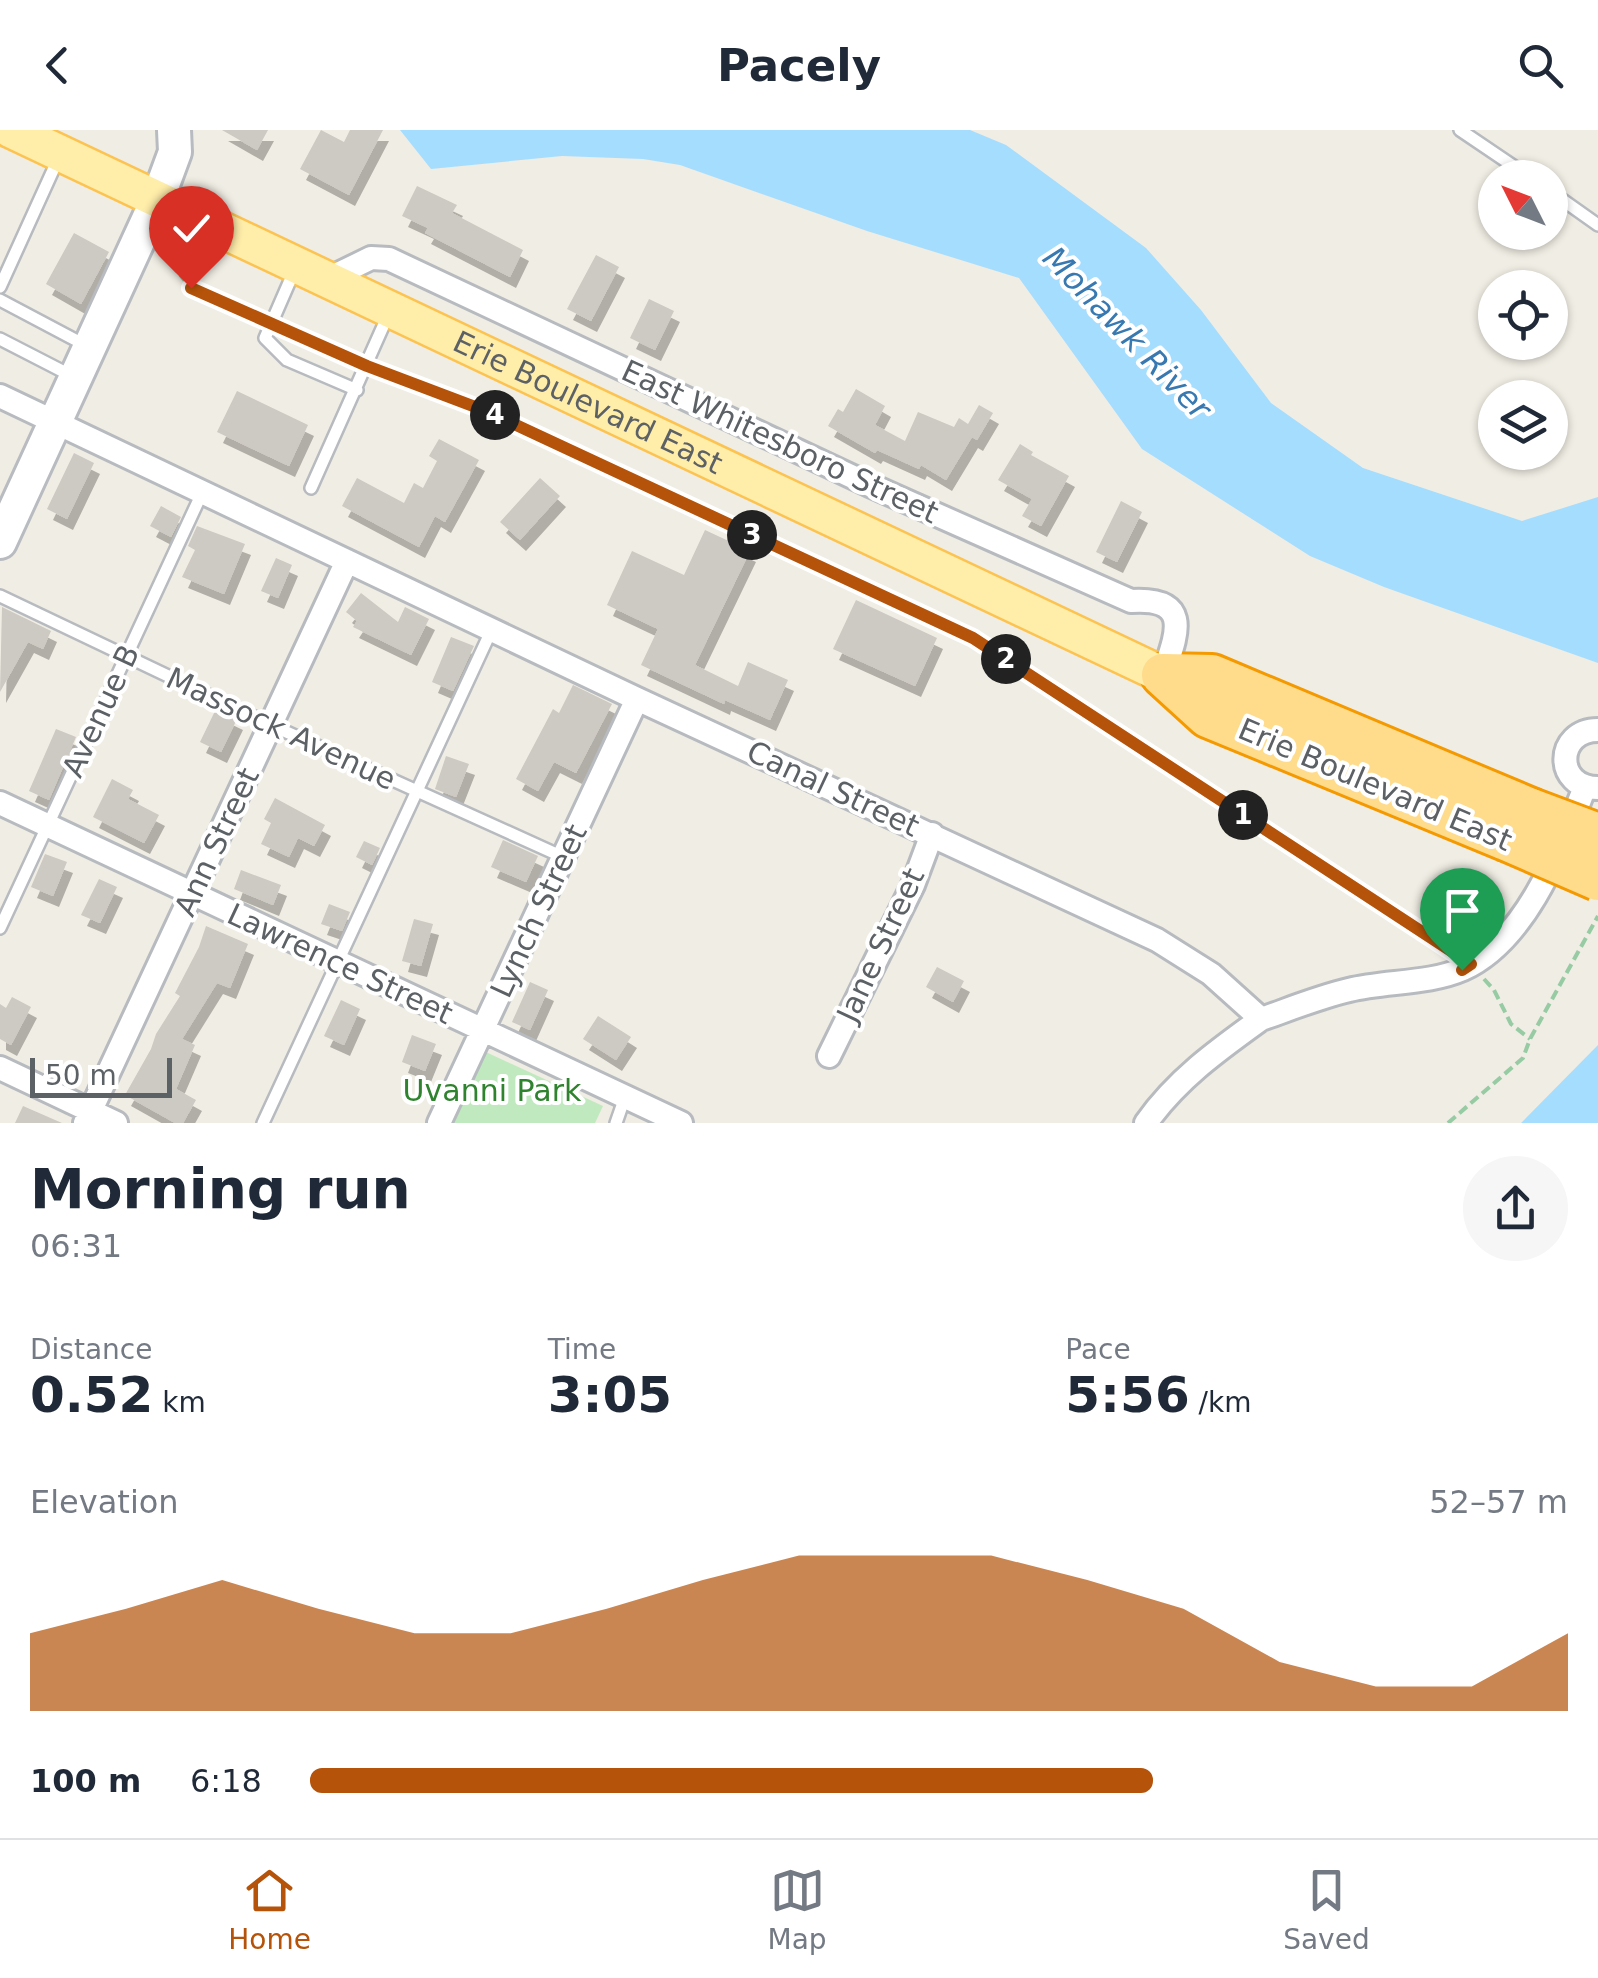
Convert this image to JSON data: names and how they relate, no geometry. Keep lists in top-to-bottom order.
{
  "streets": {
    "highway": ["Erie Boulevard East"],
    "street": [
      "East Whitesboro Street",
      "Canal Street",
      "Ann Street",
      "Lynch Street",
      "Jane Street",
      "Lawrence Street"
    ],
    "lane": ["Avenue B", "Massock Avenue"]
  },
  "crossings": [
    ["Erie Boulevard East", "East Whitesboro Street"],
    ["Avenue B", "Massock Avenue"],
    ["Avenue B", "Canal Street"],
    ["Avenue B", "Lawrence Street"],
    ["Massock Avenue", "Ann Street"],
    ["Massock Avenue", "Lynch Street"],
    ["Canal Street", "Ann Street"],
    ["Canal Street", "Lynch Street"],
    ["Canal Street", "Jane Street"],
    ["Ann Street", "Lawrence Street"],
    ["Lynch Street", "Lawrence Street"]
  ],
  "water": ["Mohawk River"],
  "parks": ["Uvanni Park"],
  "scale_bar": "50 m",
  "north": "top left",
  "page": {
    "header": "Pacely",
    "pins": [
      "4",
      "3",
      "2",
      "1"
    ],
    "scale": "50 m",
    "heading": ["Morning run", "06:31"],
    "stats": [
      ["Distance", "0.52 km"],
      ["Time", "3:05"],
      ["Pace", "5:56 /km"]
    ],
    "chart": ["Elevation", "52–57 m"],
    "list": [
      {
        "name": "100 m",
        "note": "6:18"
      }
    ],
    "tabs": ["Home", "Map", "Saved"]
  }
}
